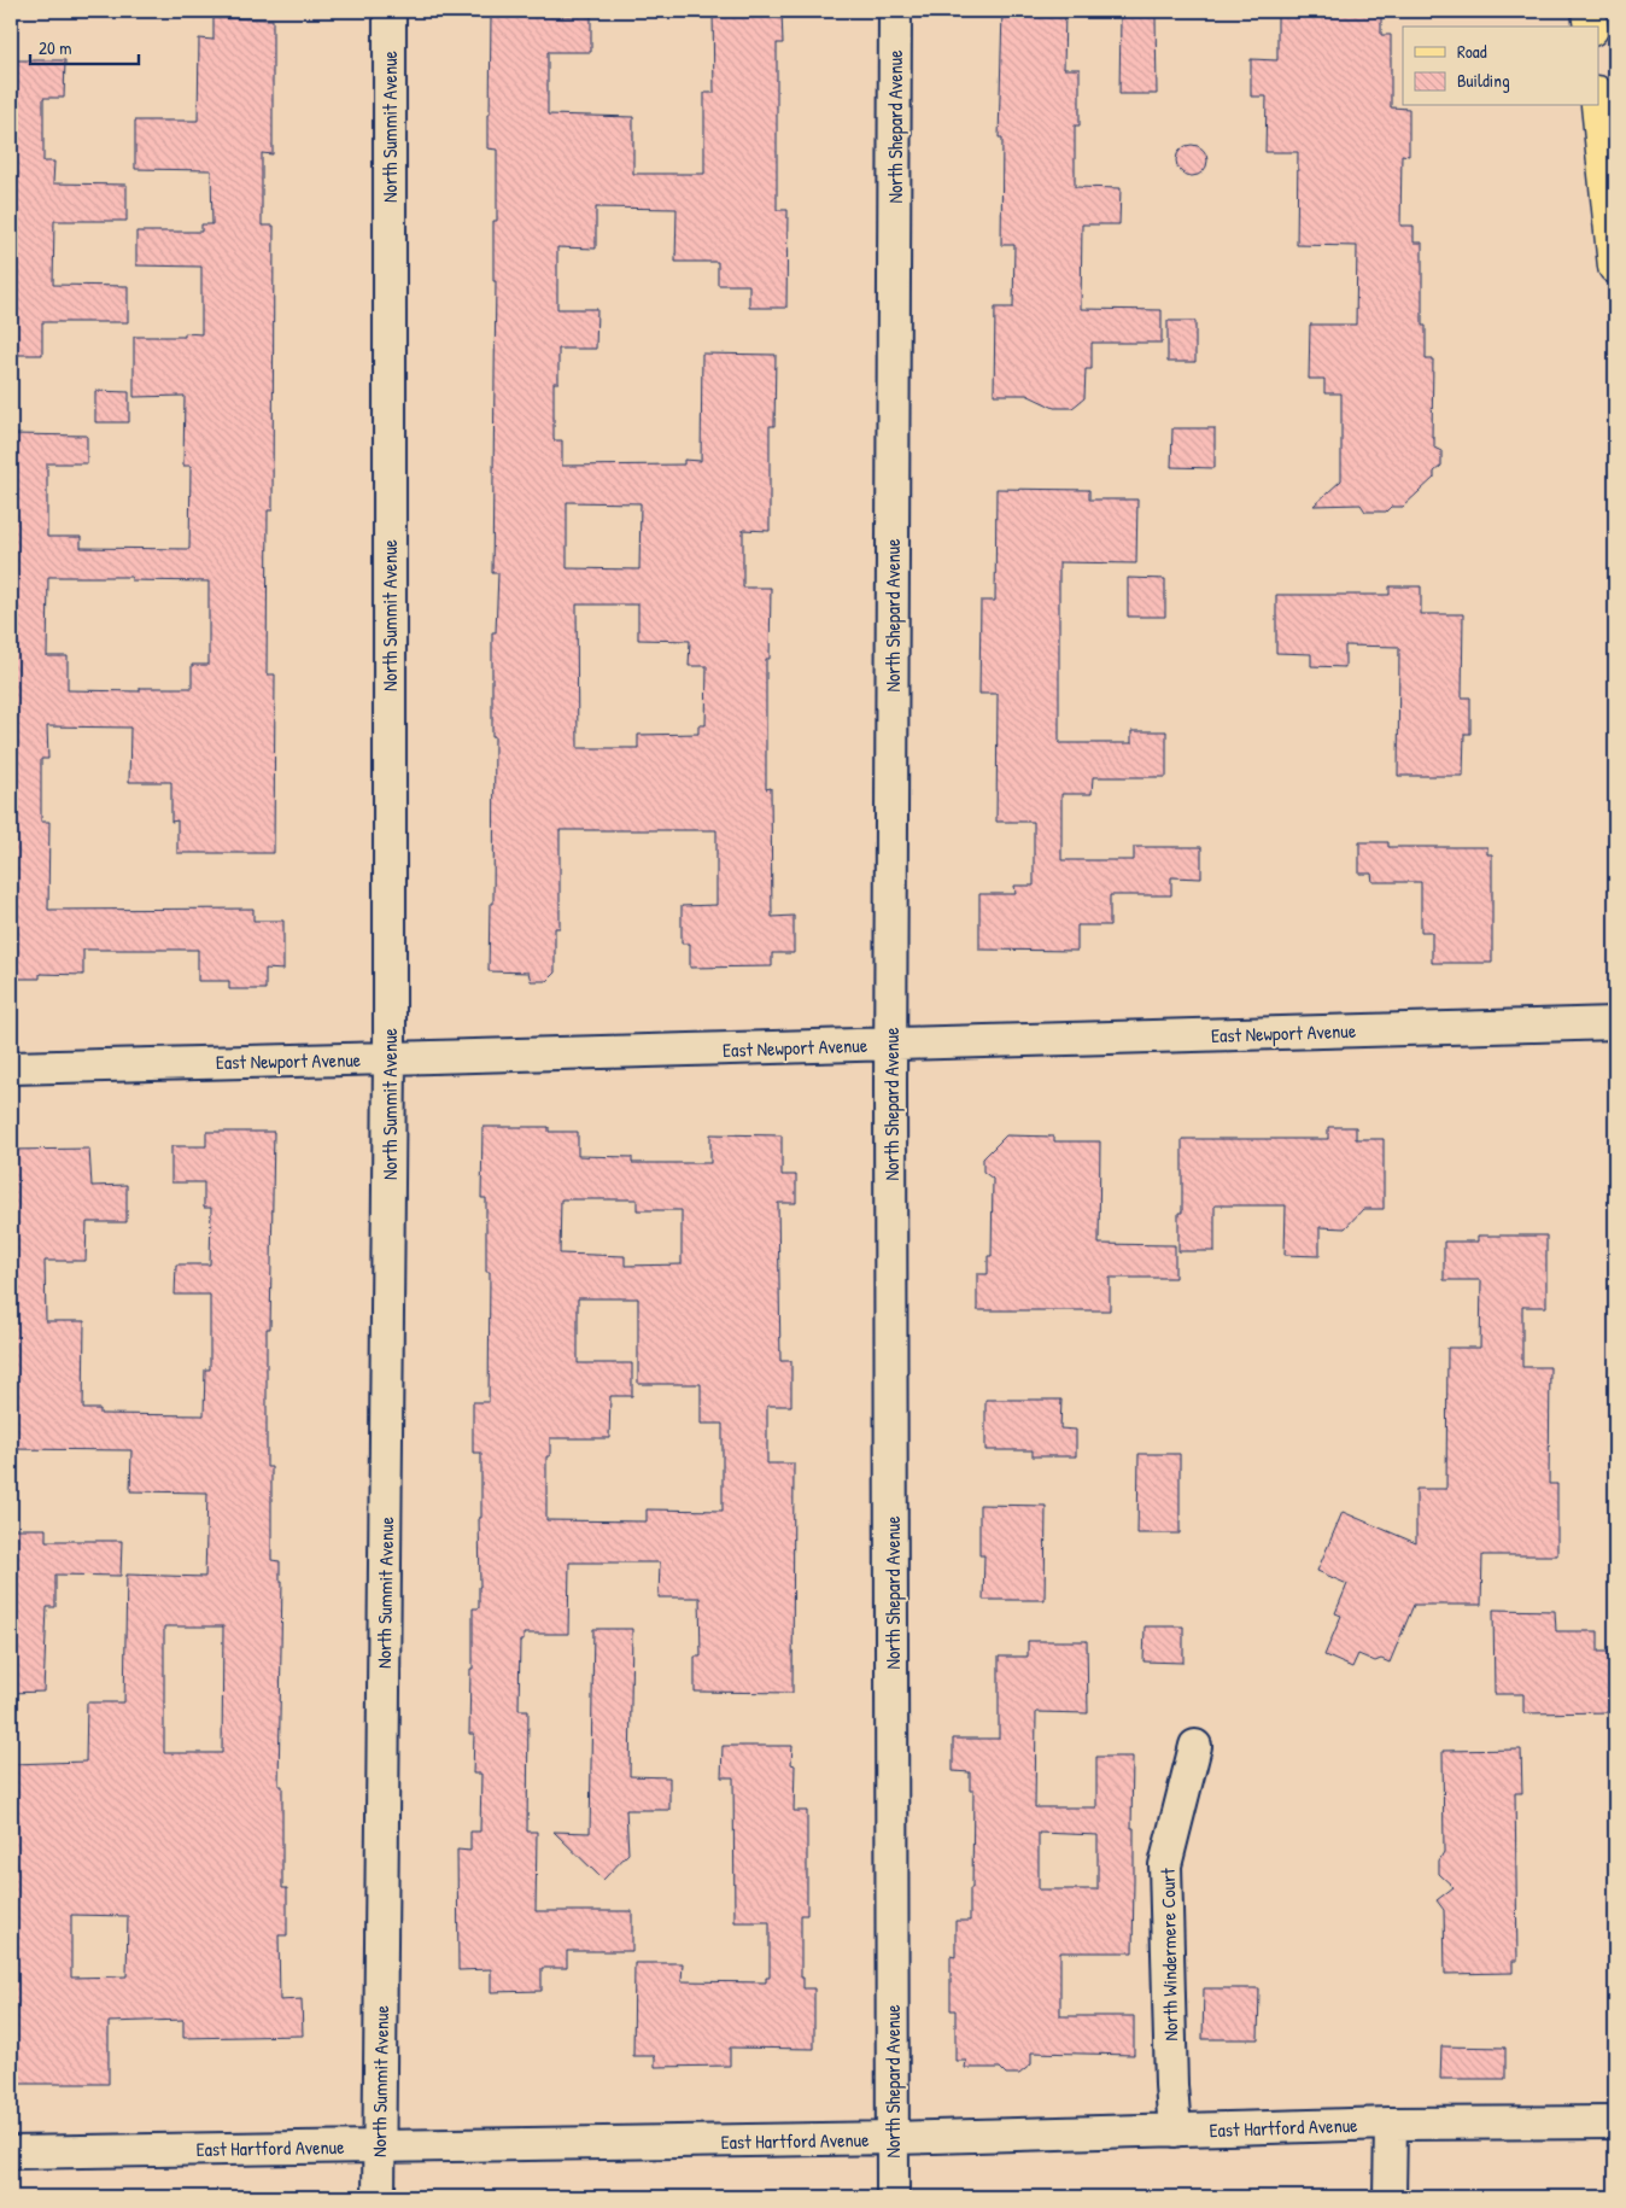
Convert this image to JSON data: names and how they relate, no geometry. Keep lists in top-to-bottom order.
{
  "streets": {
    "street": [
      "North Summit Avenue",
      "North Shepard Avenue",
      "East Newport Avenue",
      "North Windermere Court",
      "East Hartford Avenue"
    ]
  },
  "crossings": [
    ["North Summit Avenue", "East Newport Avenue"],
    ["North Summit Avenue", "East Hartford Avenue"],
    ["North Shepard Avenue", "East Newport Avenue"],
    ["North Shepard Avenue", "East Hartford Avenue"],
    ["North Windermere Court", "East Hartford Avenue"]
  ],
  "legend": ["Road", "Building"],
  "scale_bar": "20 m"
}
